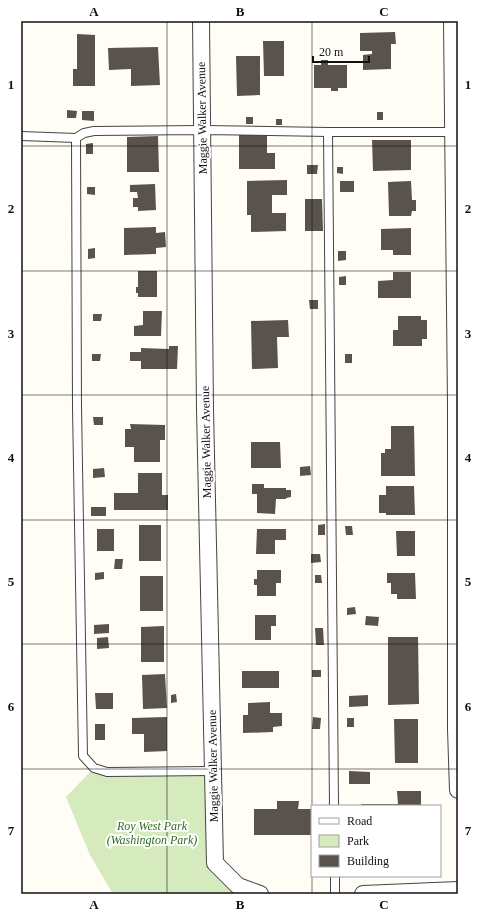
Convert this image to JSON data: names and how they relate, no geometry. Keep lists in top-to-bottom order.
{
  "streets": {
    "street": ["Maggie Walker Avenue"]
  },
  "parks": ["Roy West Park (Washington Park)"],
  "legend": ["Road", "Park", "Building"],
  "scale_bar": "20 m",
  "grid": {
    "columns": ["A", "B", "C"],
    "rows": [
      "1",
      "2",
      "3",
      "4",
      "5",
      "6",
      "7"
    ]
  }
}
